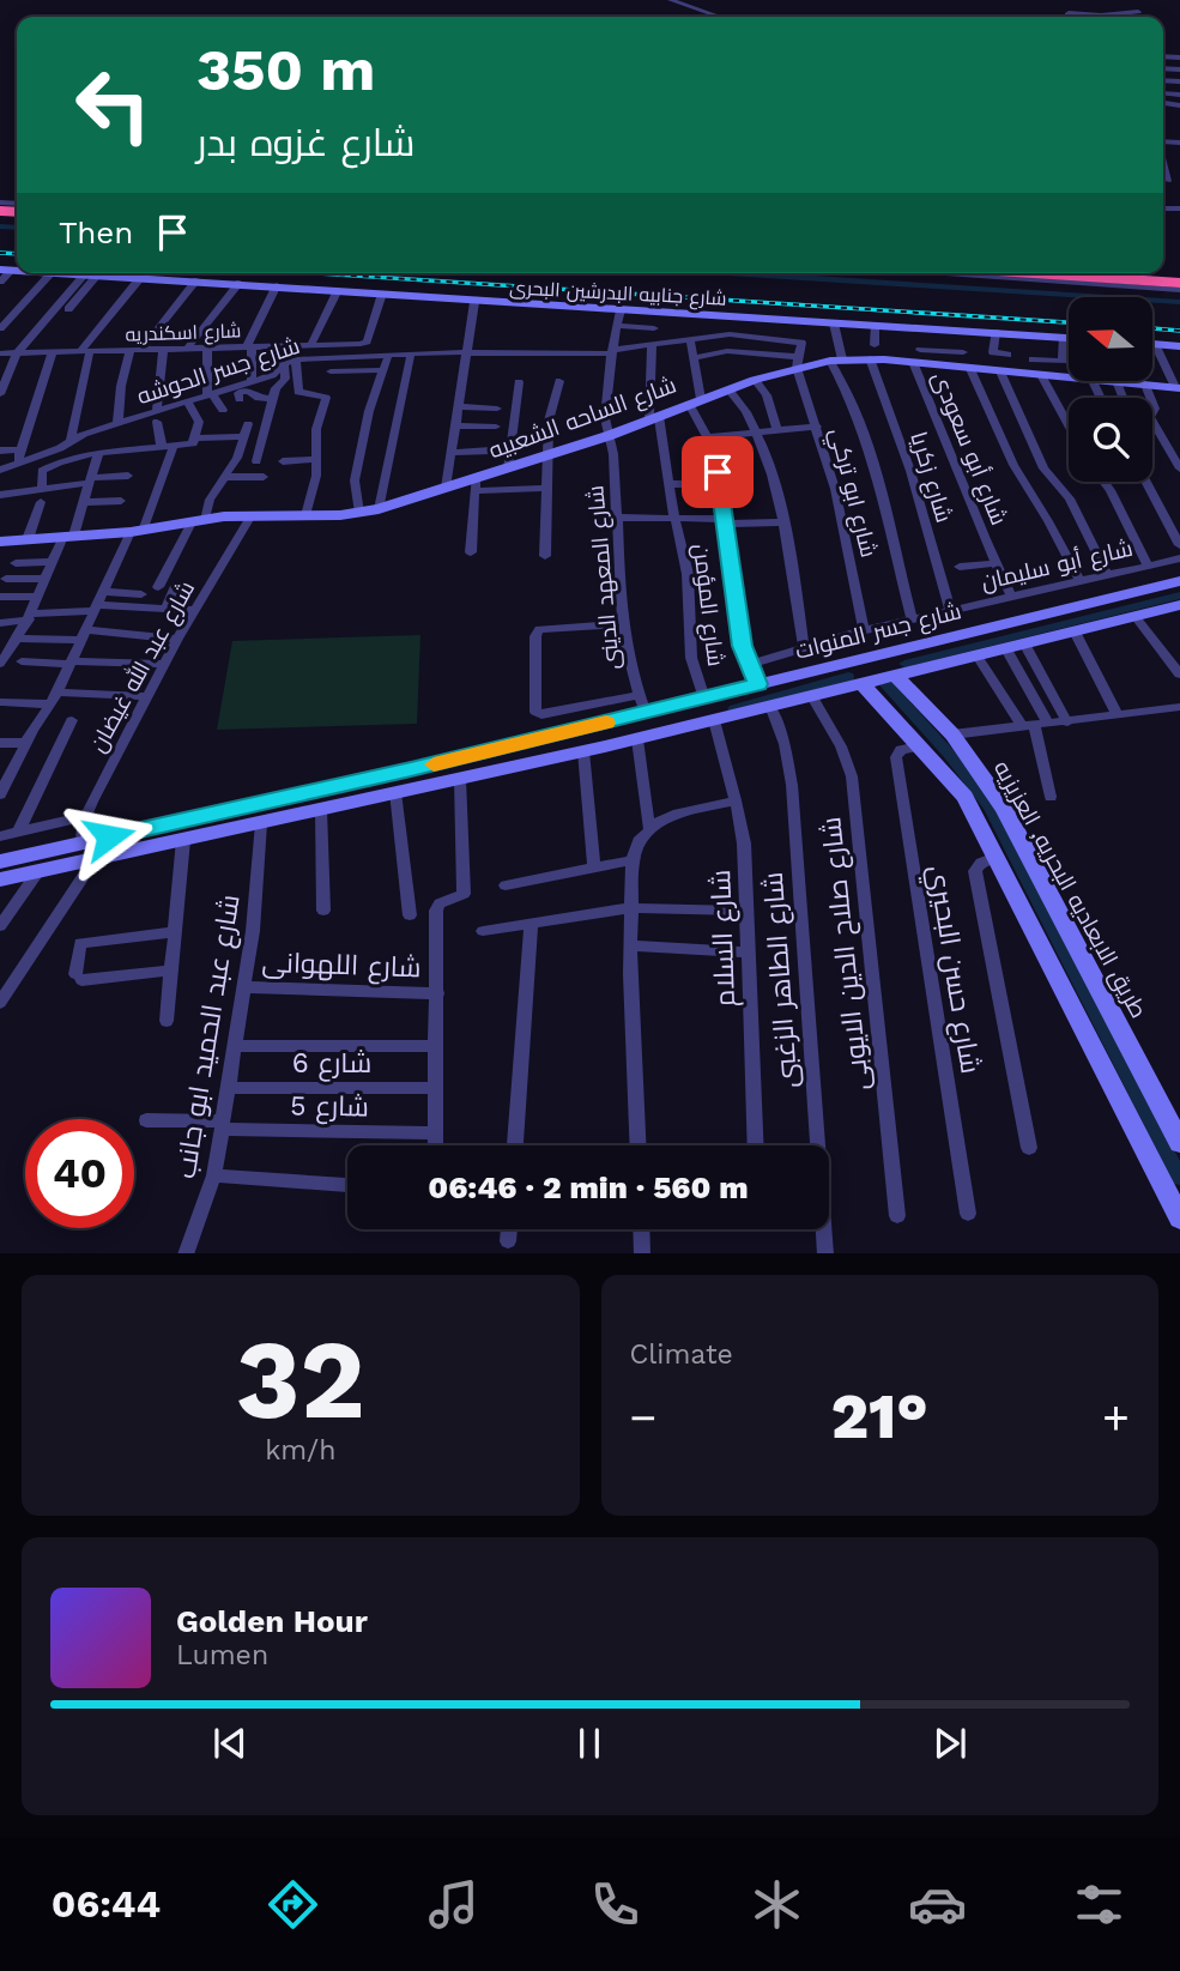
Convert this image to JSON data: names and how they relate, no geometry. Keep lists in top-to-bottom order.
{
  "streets": {
    "street": [
      "شارع جنابيه البدرشين البحرى",
      "شارع اسكندريه",
      "شارع جسر الحوشه",
      "شارع الساحه الشعبيه",
      "شارع أبو سعودى",
      "شارع زكريا",
      "شارع ابو تركي",
      "شارع أبو سليمان",
      "شارع المعهد الدينى",
      "شارع المؤمن",
      "شارع جسر المنوات",
      "شارع عبد الله غيضان",
      "طريق الابعاديه البحريه, العزيزيه",
      "شارع السلام",
      "شارع صلاح الدين الايوبى",
      "شارع اللهوانى",
      "شارع حسن البحيري",
      "شارع الطاهر الزغبى",
      "شارع عبد الحميد ابو جانب",
      "شارع 6",
      "شارع 5"
    ]
  },
  "crossings": [
    ["شارع جنابيه البدرشين البحرى", "شارع اسكندريه"],
    ["شارع جنابيه البدرشين البحرى", "شارع أبو سعودى"],
    ["شارع جنابيه البدرشين البحرى", "شارع زكريا"],
    ["شارع جنابيه البدرشين البحرى", "شارع المعهد الدينى"],
    ["شارع جسر الحوشه", "شارع الساحه الشعبيه"],
    ["شارع جسر الحوشه", "شارع ابو تركي"],
    ["شارع جسر الحوشه", "شارع المعهد الدينى"],
    ["شارع جسر الحوشه", "شارع المؤمن"],
    ["شارع الساحه الشعبيه", "شارع أبو سعودى"],
    ["شارع الساحه الشعبيه", "شارع زكريا"],
    ["شارع الساحه الشعبيه", "شارع ابو تركي"],
    ["شارع الساحه الشعبيه", "شارع المعهد الدينى"],
    ["شارع الساحه الشعبيه", "شارع المؤمن"],
    ["شارع الساحه الشعبيه", "شارع عبد الله غيضان"],
    ["شارع أبو سعودى", "شارع أبو سليمان"],
    ["شارع زكريا", "شارع أبو سليمان"],
    ["شارع ابو تركي", "شارع أبو سليمان"],
    ["شارع المعهد الدينى", "شارع جسر المنوات"],
    ["شارع المؤمن", "شارع جسر المنوات"],
    ["شارع جسر المنوات", "شارع عبد الله غيضان"],
    ["شارع جسر المنوات", "طريق الابعاديه البحريه, العزيزيه"],
    ["شارع جسر المنوات", "شارع السلام"],
    ["شارع جسر المنوات", "شارع صلاح الدين الايوبى"],
    ["شارع جسر المنوات", "شارع الطاهر الزغبى"],
    ["شارع جسر المنوات", "شارع عبد الحميد ابو جانب"],
    ["طريق الابعاديه البحريه, العزيزيه", "شارع حسن البحيري"],
    ["شارع اللهوانى", "شارع عبد الحميد ابو جانب"],
    ["شارع عبد الحميد ابو جانب", "شارع 6"],
    ["شارع عبد الحميد ابو جانب", "شارع 5"]
  ],
  "north": "left",
  "page": {
    "turn": ["350 m", "شارع غزوه بدر"],
    "then": "Then",
    "limit": "40",
    "trip": "06:46 · 2 min · 560 m",
    "tile": [
      ["32", "km/h"],
      "Climate"
    ],
    "heat": ["−", "21°", "+"],
    "song": ["Golden Hour", "Lumen"],
    "tabs": "06:44"
  }
}
